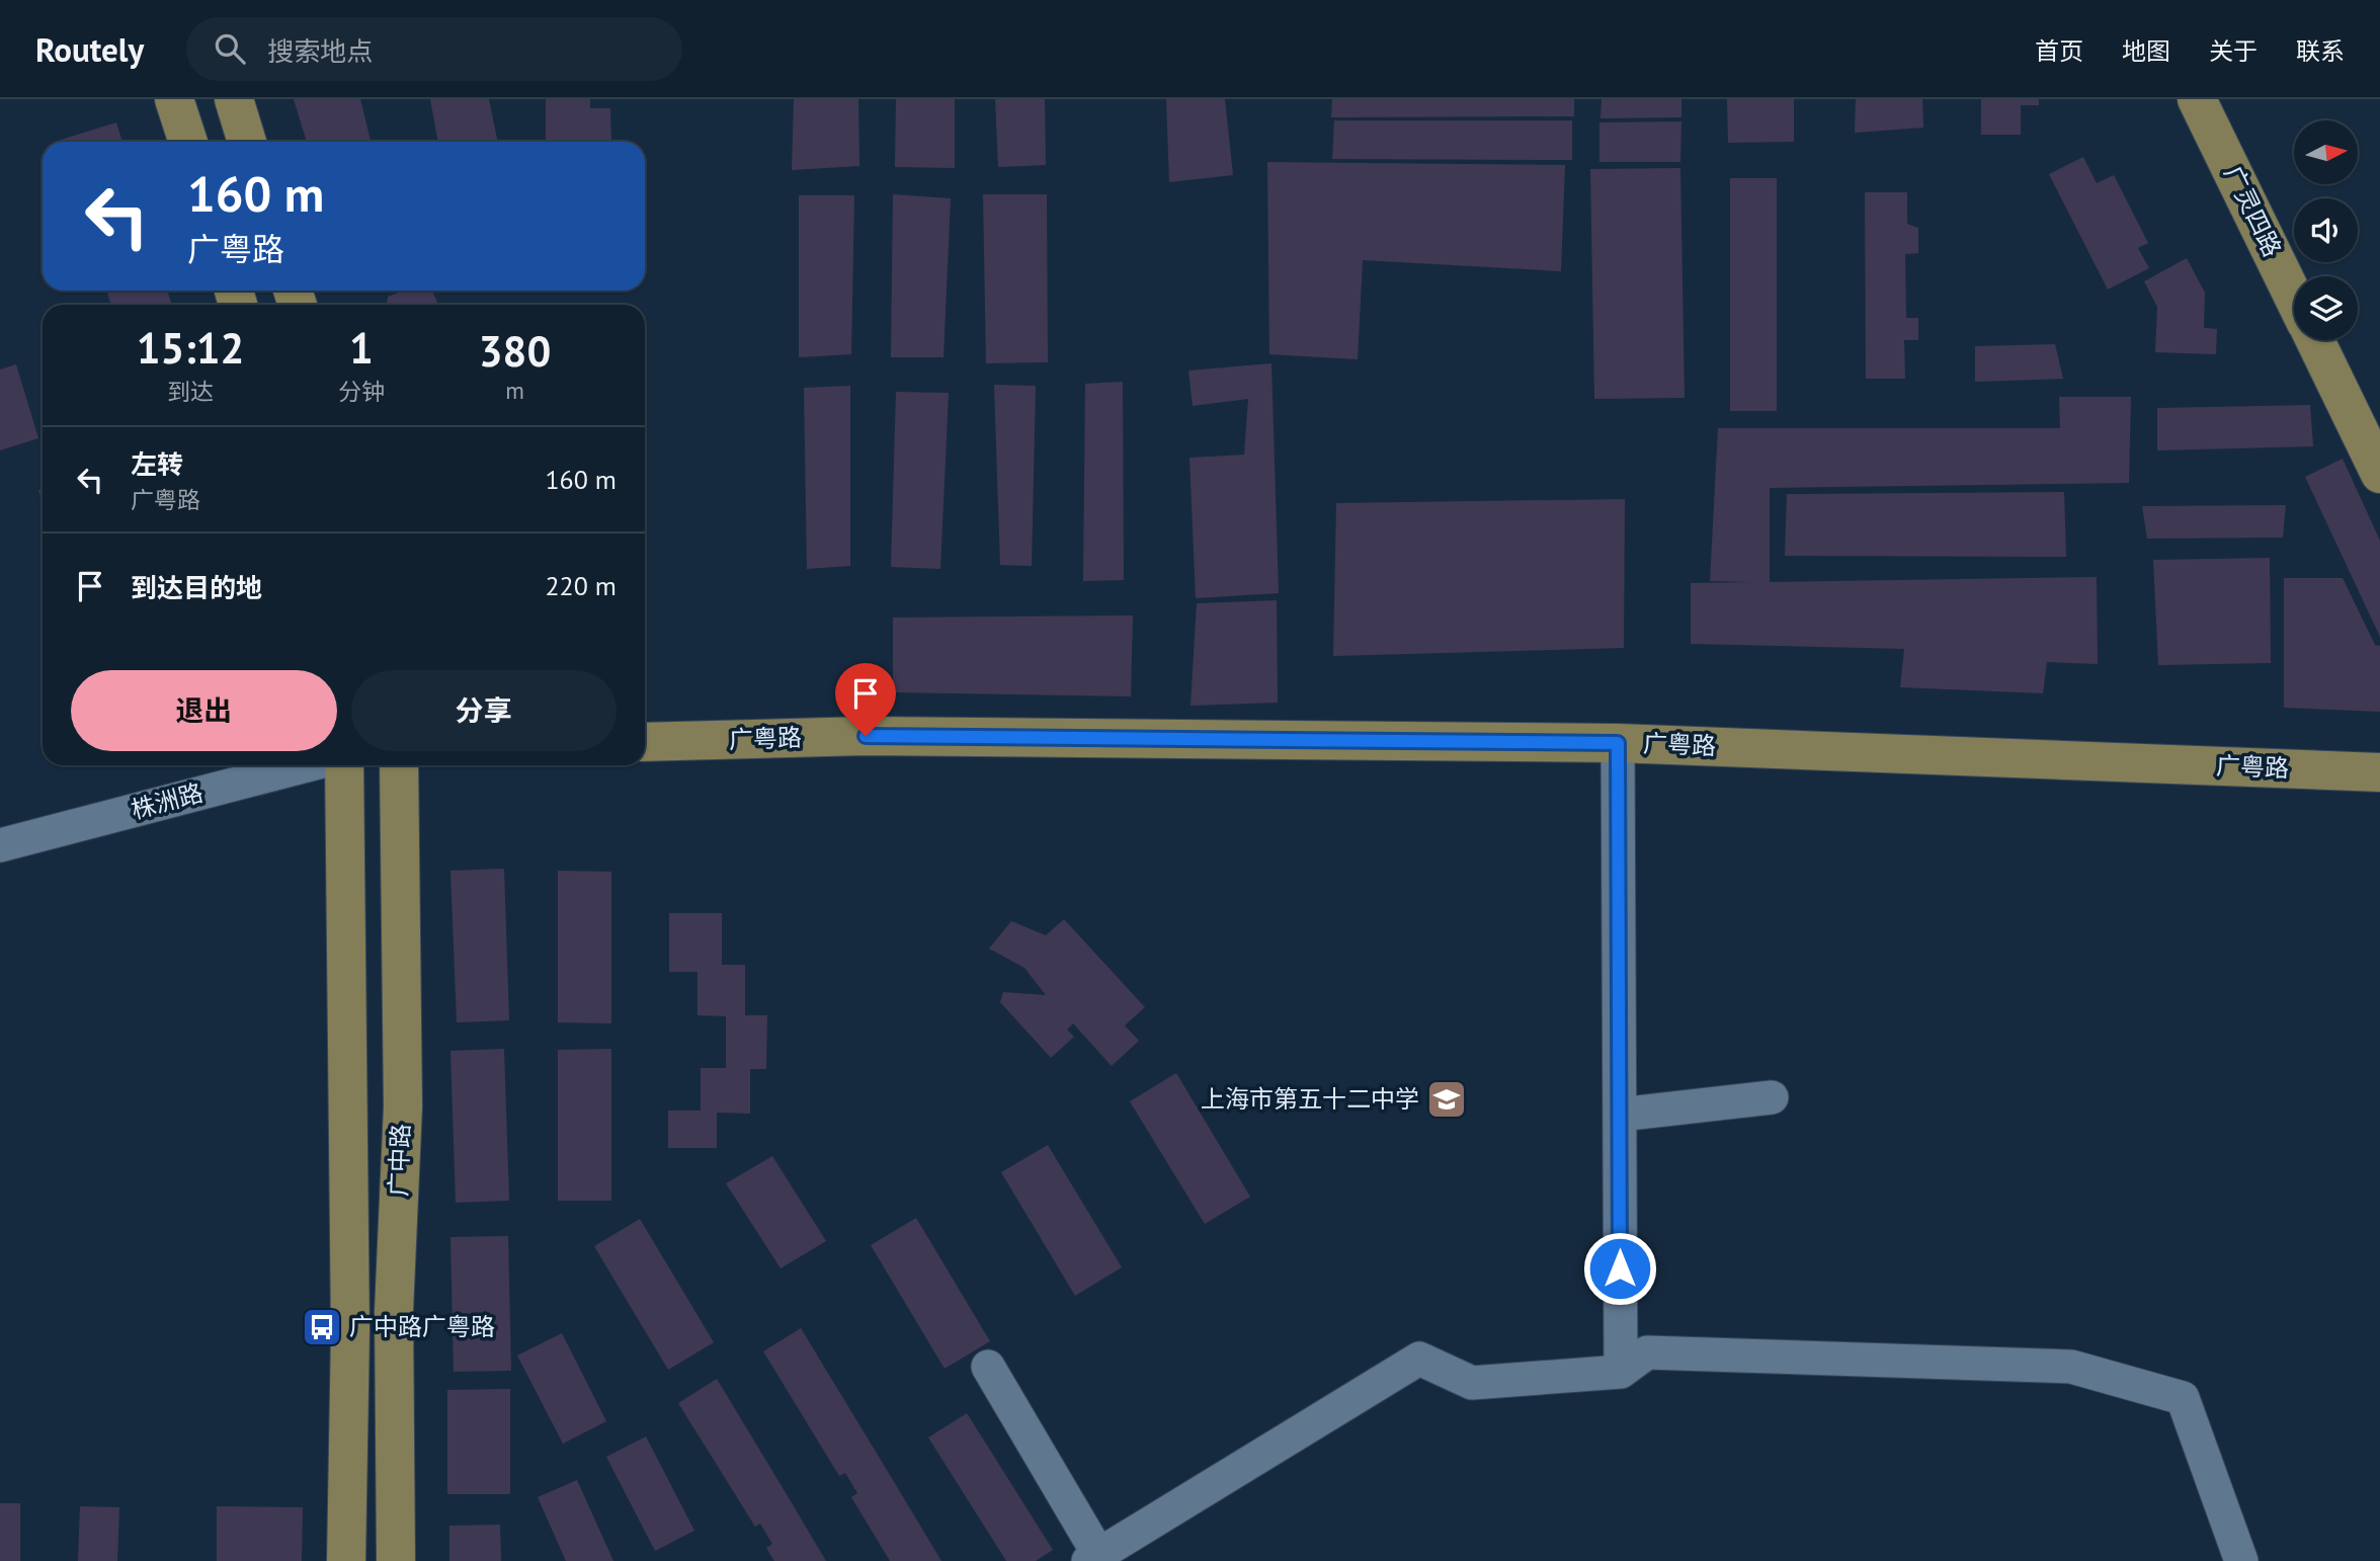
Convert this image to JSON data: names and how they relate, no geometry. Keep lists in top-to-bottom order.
{
  "streets": {
    "main road": ["广灵四路", "广粤路", "广中路"],
    "street": ["株洲路"]
  },
  "places": {
    "school or university": ["上海市第五十二中学"],
    "bus stop": ["广中路广粤路"]
  },
  "north": "right",
  "page": {
    "header": "Routely",
    "search": "搜索地点",
    "nav": [
      "首页",
      "地图",
      "关于",
      "联系"
    ],
    "turn": ["160 m", "广粤路"],
    "eta": [
      "15:12",
      "到达",
      "1",
      "分钟",
      "380",
      "m"
    ],
    "list": [
      {
        "name": "左转",
        "note": "广粤路",
        "value": "160 m"
      },
      {
        "name": "到达目的地",
        "value": "220 m"
      }
    ],
    "buttons": ["退出", "分享"]
  }
}
